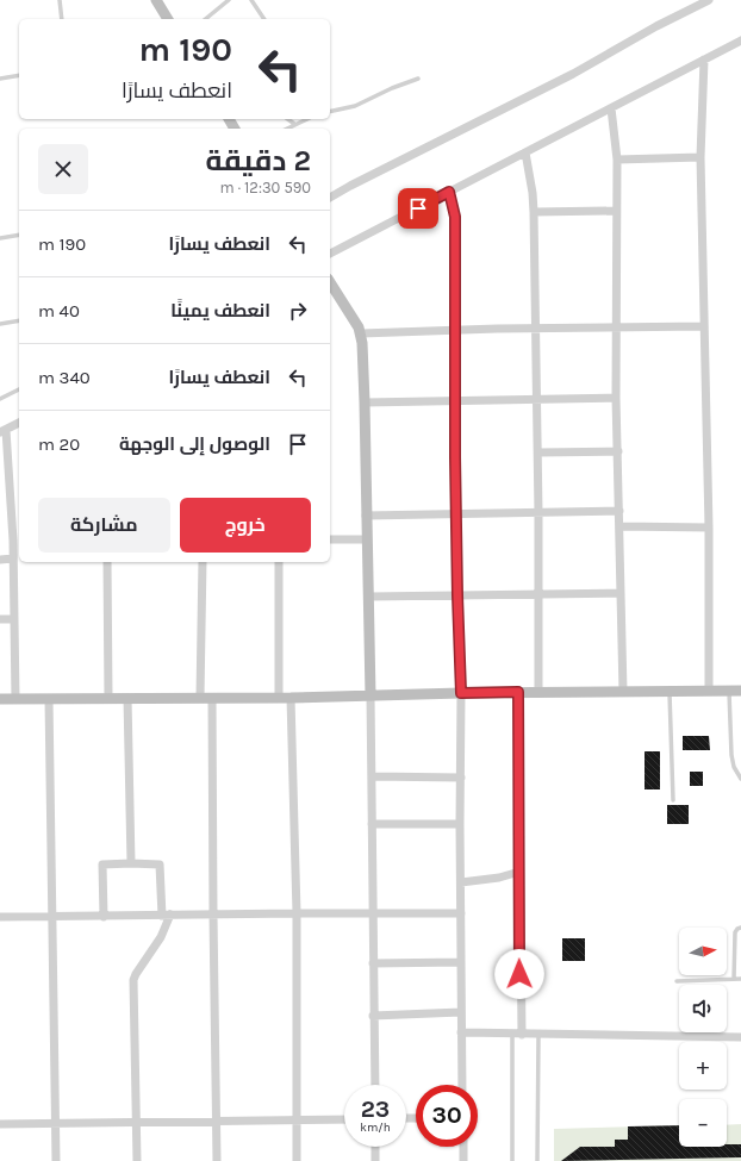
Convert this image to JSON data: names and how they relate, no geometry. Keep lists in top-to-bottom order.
{
  "north": "right",
  "page": {
    "turn": ["190 m", "انعطف يسارًا"],
    "heading": ["2 دقيقة", "590 m · 12:30"],
    "list": [
      {
        "name": "انعطف يسارًا",
        "value": "190 m"
      },
      {
        "name": "انعطف يمينًا",
        "value": "40 m"
      },
      {
        "name": "انعطف يسارًا",
        "value": "340 m"
      },
      {
        "name": "الوصول إلى الوجهة",
        "value": "20 m"
      }
    ],
    "buttons": ["خروج", "مشاركة"],
    "map_buttons": ["+", "−"],
    "speed": "23 km/h",
    "limit": "30"
  }
}
